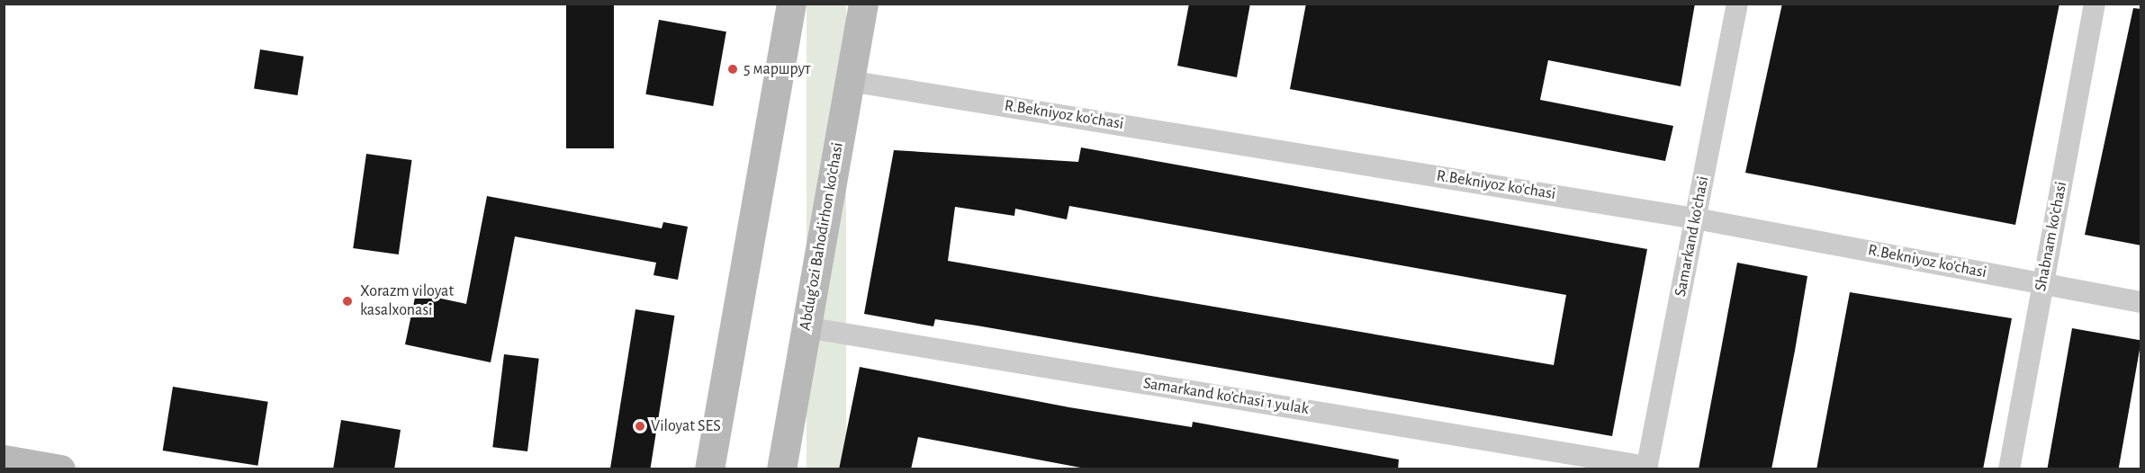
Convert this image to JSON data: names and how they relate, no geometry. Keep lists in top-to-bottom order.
{
  "streets": {
    "main road": ["Abdug’ozi Bahodirhon ko’chasi"],
    "street": [
      "R.Bekniyoz ko'chasi",
      "Samarkand ko’chasi",
      "Shabnam ko’chasi",
      "Samarkand ko’chasi 1 yulak"
    ]
  },
  "crossings": [
    ["R.Bekniyoz ko'chasi", "Abdug’ozi Bahodirhon ko’chasi"],
    ["R.Bekniyoz ko'chasi", "Samarkand ko’chasi"],
    ["R.Bekniyoz ko'chasi", "Shabnam ko’chasi"],
    ["Abdug’ozi Bahodirhon ko’chasi", "Samarkand ko’chasi 1 yulak"],
    ["Samarkand ko’chasi", "Samarkand ko’chasi 1 yulak"]
  ],
  "places": ["5 маршрут", "Xorazm viloyat kasalxonasi", "Viloyat SES"]
}
